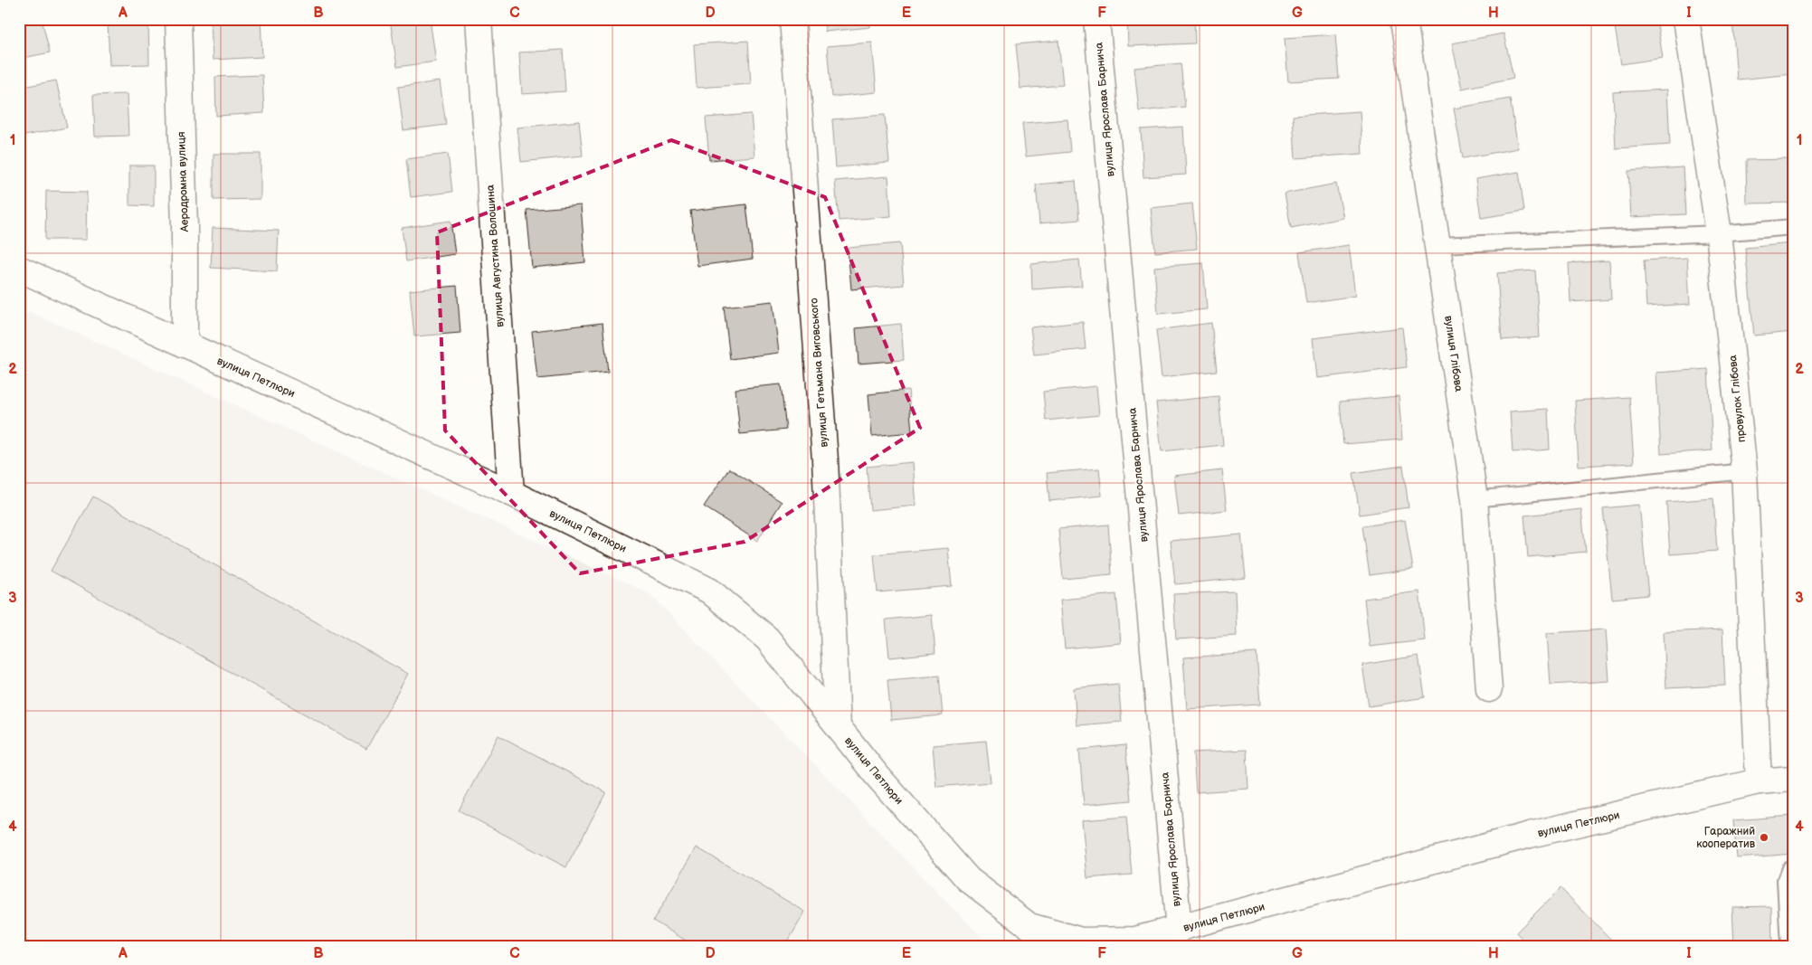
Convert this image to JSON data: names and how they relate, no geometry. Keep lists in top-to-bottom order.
{
  "streets": {
    "street": [
      "вулиця Ярослава Барнича",
      "Аеродромна вулиця",
      "вулиця Августина Волошина",
      "вулиця Глібова",
      "вулиця Гетьмана Виговського",
      "вулиця Петлюри",
      "провулок Глібова"
    ]
  },
  "crossings": [
    ["вулиця Ярослава Барнича", "вулиця Петлюри"],
    ["Аеродромна вулиця", "вулиця Петлюри"],
    ["вулиця Августина Волошина", "вулиця Петлюри"],
    ["вулиця Гетьмана Виговського", "вулиця Петлюри"],
    ["вулиця Петлюри", "провулок Глібова"]
  ],
  "places": ["Гаражний кооператив"],
  "grid": {
    "columns": [
      "A",
      "B",
      "C",
      "D",
      "E",
      "F",
      "G",
      "H",
      "I"
    ],
    "rows": [
      "1",
      "2",
      "3",
      "4"
    ]
  }
}
